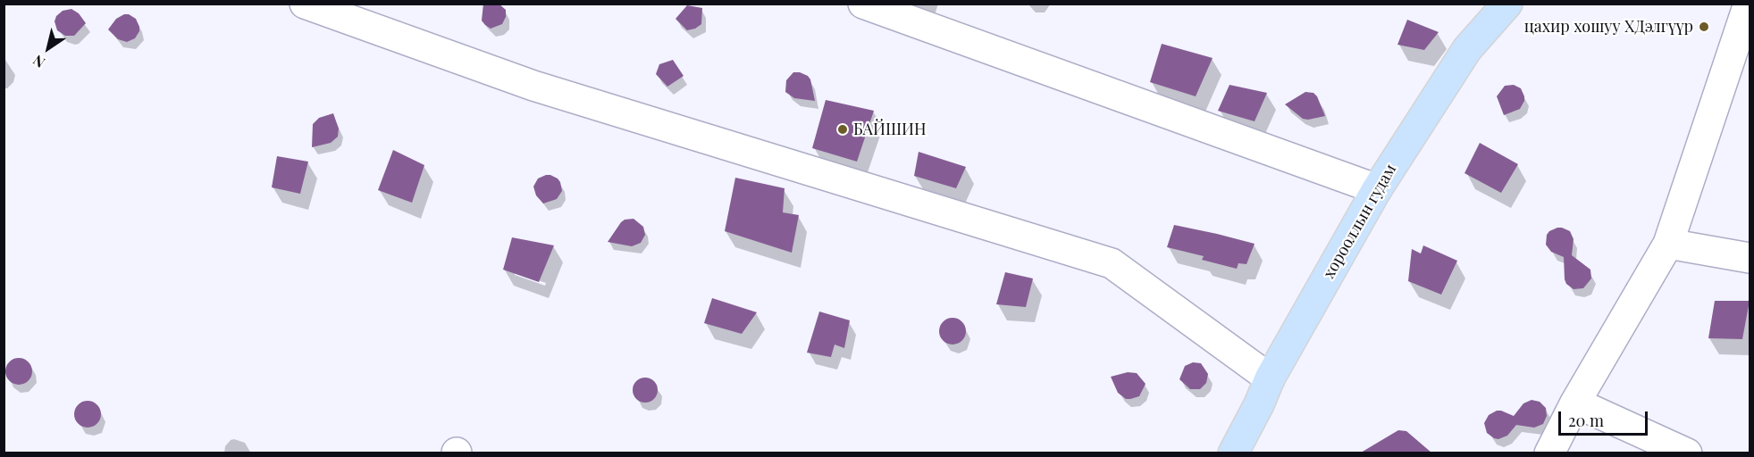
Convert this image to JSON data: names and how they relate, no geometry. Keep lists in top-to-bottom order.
{
  "streets": {
    "main road": ["хорооллын гудам"]
  },
  "places": ["цахир хошуу ХДэлгүүр", "БАЙШИН"],
  "scale_bar": "20 m",
  "north": "bottom left"
}
